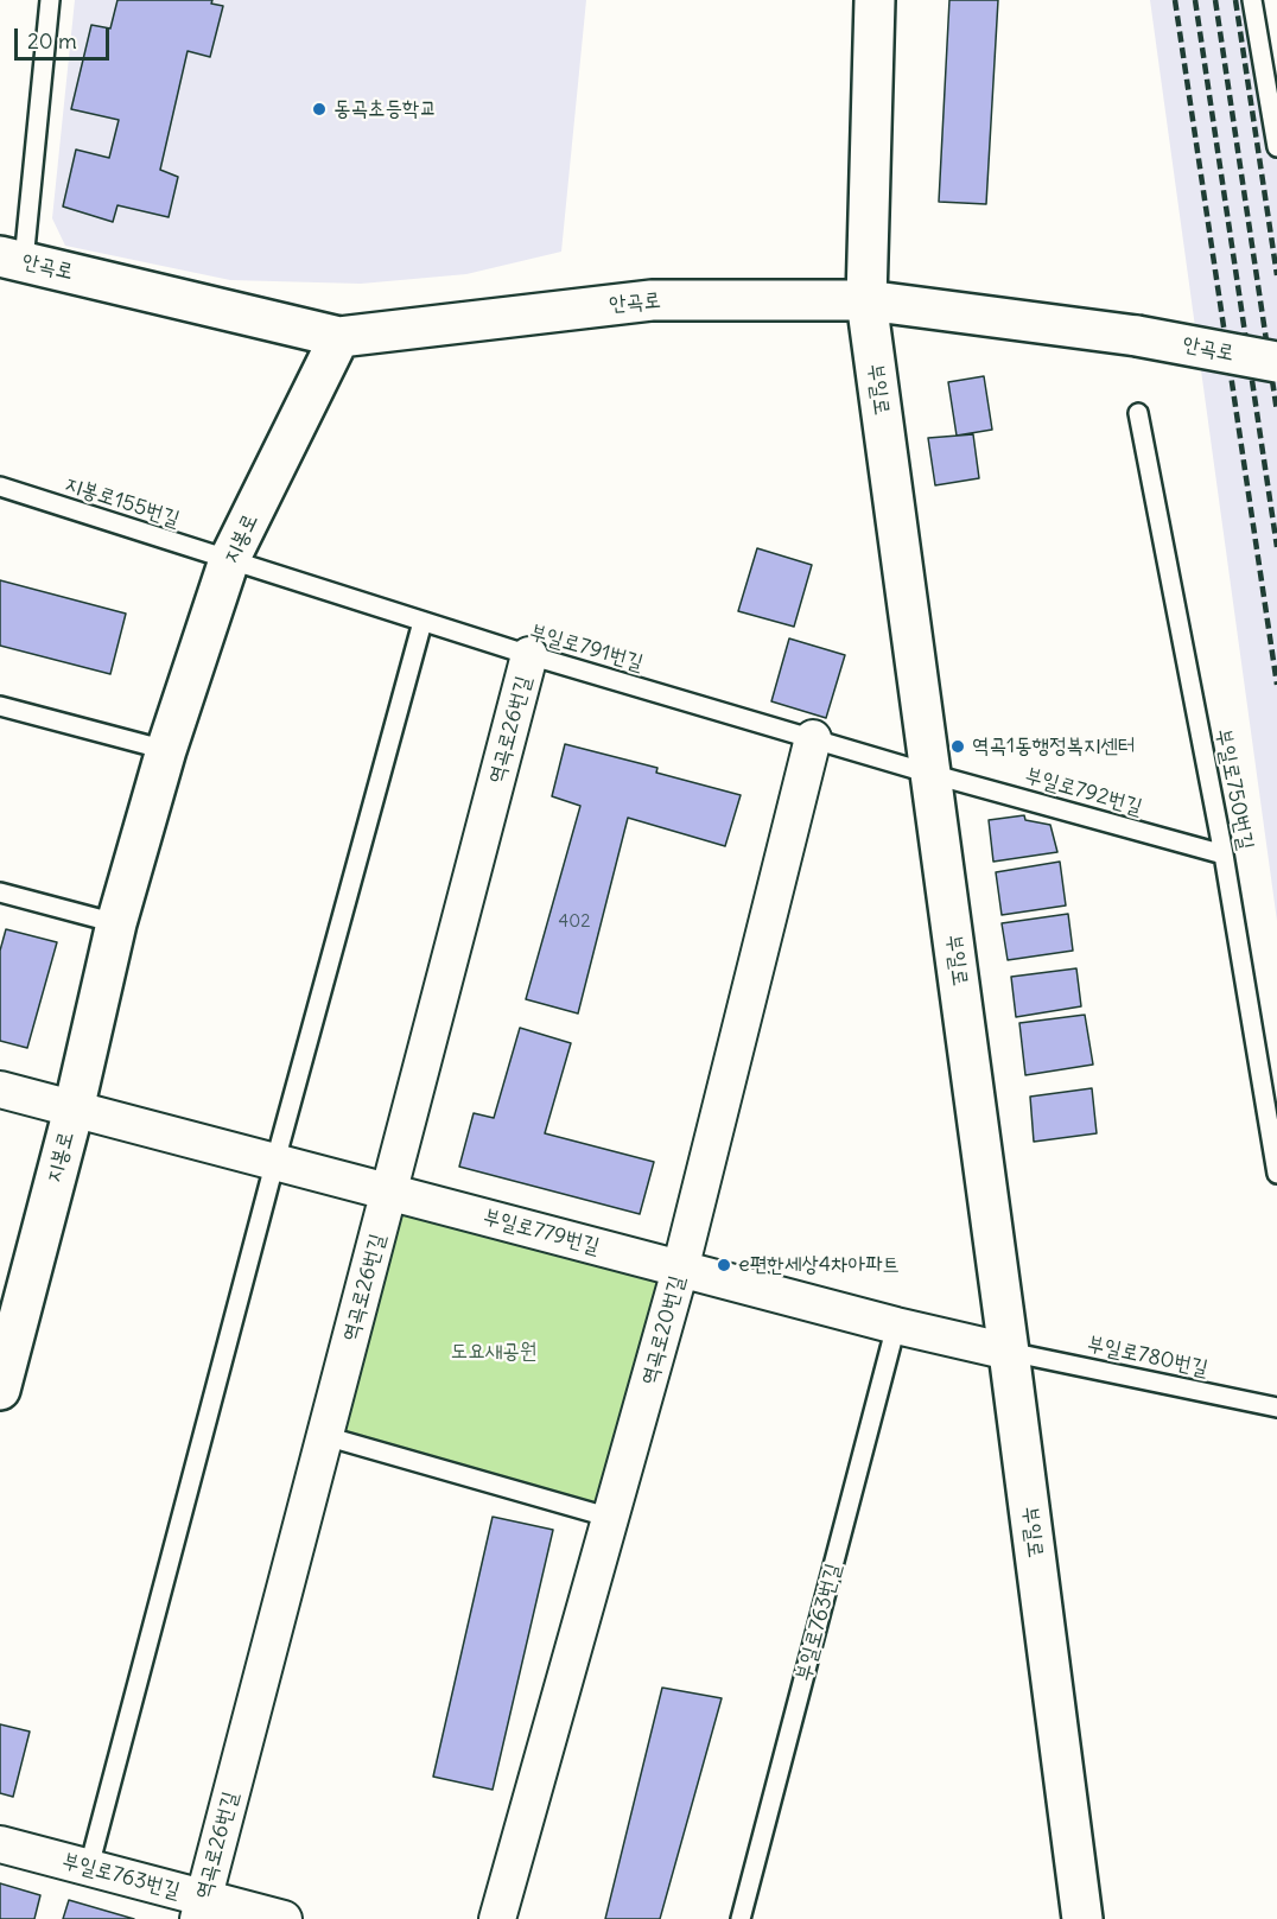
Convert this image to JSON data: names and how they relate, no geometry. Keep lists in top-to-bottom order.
{
  "streets": {
    "street": [
      "안곡로",
      "부일로",
      "지봉로",
      "역곡로26번길",
      "부일로779번길",
      "역곡로20번길",
      "부일로763번길"
    ],
    "lane": [
      "지봉로155번길",
      "부일로791번길",
      "부일로750번길",
      "부일로792번길",
      "부일로780번길"
    ]
  },
  "crossings": [
    ["안곡로", "부일로"],
    ["안곡로", "지봉로"],
    ["부일로", "부일로791번길"],
    ["부일로", "부일로792번길"],
    ["부일로", "부일로779번길"],
    ["부일로", "부일로780번길"],
    ["지봉로155번길", "지봉로"],
    ["지봉로155번길", "부일로791번길"],
    ["지봉로", "부일로791번길"],
    ["지봉로", "부일로779번길"],
    ["부일로791번길", "역곡로26번길"],
    ["부일로791번길", "부일로792번길"],
    ["부일로791번길", "역곡로20번길"],
    ["역곡로26번길", "부일로779번길"],
    ["역곡로26번길", "부일로763번길"],
    ["부일로750번길", "부일로792번길"],
    ["부일로779번길", "역곡로20번길"],
    ["부일로779번길", "부일로780번길"],
    ["부일로779번길", "부일로763번길"]
  ],
  "parks": ["도요새공원"],
  "places": ["동곡초등학교", "역곡1동행정복지센터", "e편한세상4차아파트"],
  "house_numbers": ["402"],
  "scale_bar": "20 m"
}
